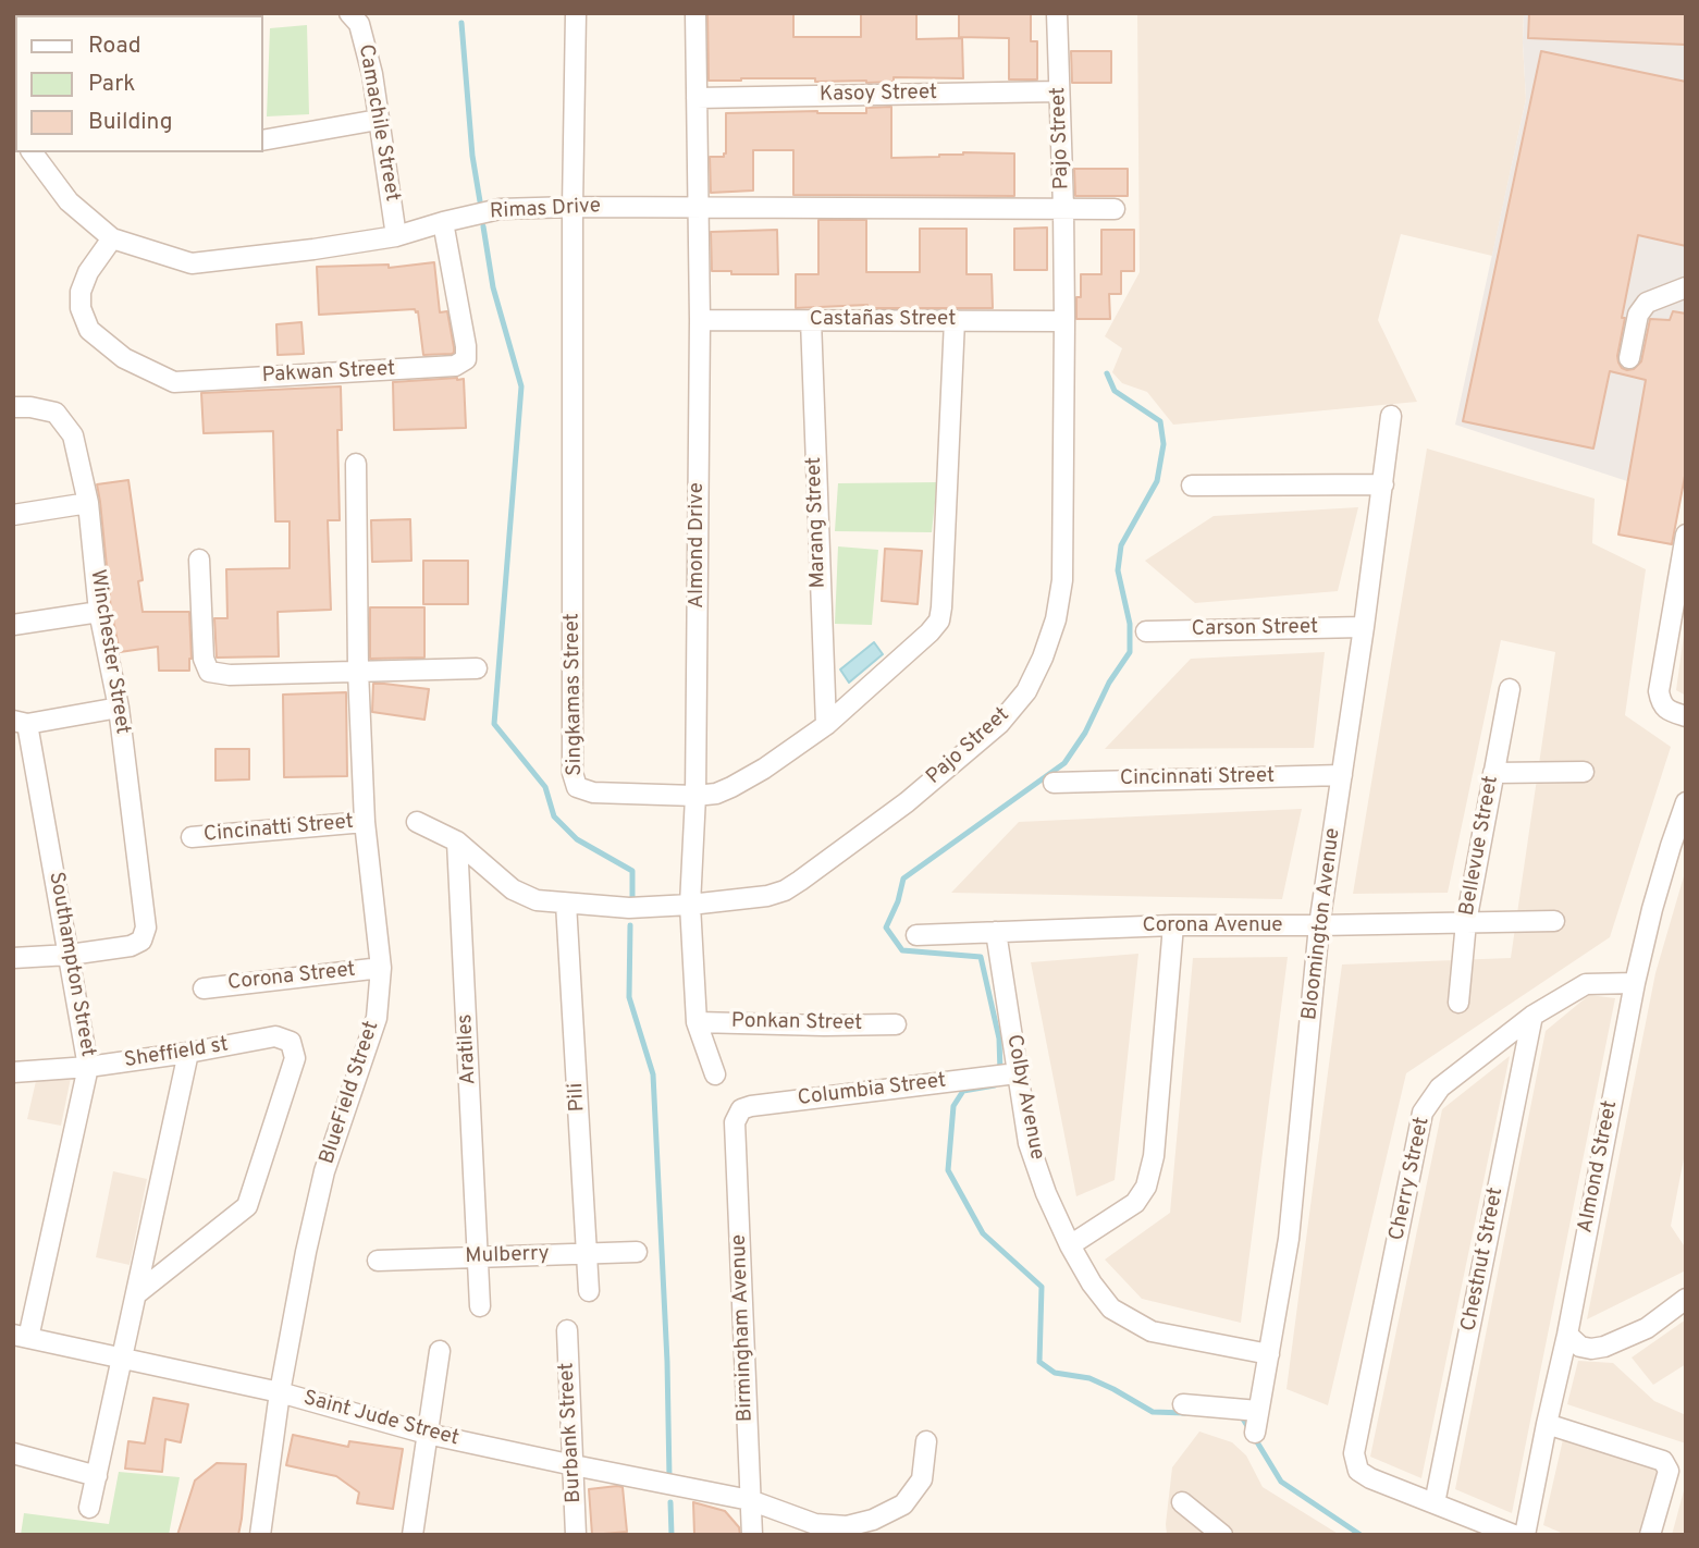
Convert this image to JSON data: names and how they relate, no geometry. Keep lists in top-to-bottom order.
{
  "streets": {
    "street": [
      "Kasoy Street",
      "Camachile Street",
      "Pajo Street",
      "Rimas Drive",
      "Castañas Street",
      "Pakwan Street",
      "Marang Street",
      "Almond Drive",
      "Carson Street",
      "Winchester Street",
      "Singkamas Street",
      "Cincinnati Street",
      "Cincinatti Street",
      "Bellevue Street",
      "Bloomington Avenue",
      "Corona Avenue",
      "Southampton Street",
      "Corona Street",
      "Ponkan Street",
      "Aratiles",
      "Sheffield st",
      "Columbia Street",
      "BlueField Street",
      "Pili",
      "Colby Avenue",
      "Almond Street",
      "Cherry Street",
      "Mulberry",
      "Chestnut Street",
      "Birmingham Avenue",
      "Saint Jude Street",
      "Burbank Street"
    ]
  },
  "crossings": [
    ["Kasoy Street", "Pajo Street"],
    ["Kasoy Street", "Almond Drive"],
    ["Camachile Street", "Rimas Drive"],
    ["Pajo Street", "Rimas Drive"],
    ["Pajo Street", "Castañas Street"],
    ["Pajo Street", "Almond Drive"],
    ["Pajo Street", "Aratiles"],
    ["Pajo Street", "Pili"],
    ["Rimas Drive", "Pakwan Street"],
    ["Rimas Drive", "Almond Drive"],
    ["Rimas Drive", "Singkamas Street"],
    ["Castañas Street", "Marang Street"],
    ["Castañas Street", "Almond Drive"],
    ["Castañas Street", "Singkamas Street"],
    ["Marang Street", "Singkamas Street"],
    ["Almond Drive", "Singkamas Street"],
    ["Almond Drive", "Ponkan Street"],
    ["Carson Street", "Bloomington Avenue"],
    ["Winchester Street", "Southampton Street"],
    ["Cincinnati Street", "Bloomington Avenue"],
    ["Cincinatti Street", "BlueField Street"],
    ["Bellevue Street", "Corona Avenue"],
    ["Bloomington Avenue", "Corona Avenue"],
    ["Bloomington Avenue", "Colby Avenue"],
    ["Corona Avenue", "Colby Avenue"],
    ["Southampton Street", "Sheffield st"],
    ["Southampton Street", "Saint Jude Street"],
    ["Corona Street", "BlueField Street"],
    ["Aratiles", "Mulberry"],
    ["Columbia Street", "Colby Avenue"],
    ["Columbia Street", "Birmingham Avenue"],
    ["BlueField Street", "Saint Jude Street"],
    ["Pili", "Mulberry"],
    ["Almond Street", "Cherry Street"],
    ["Cherry Street", "Chestnut Street"],
    ["Birmingham Avenue", "Saint Jude Street"],
    ["Saint Jude Street", "Burbank Street"]
  ],
  "legend": ["Road", "Park", "Building"]
}
